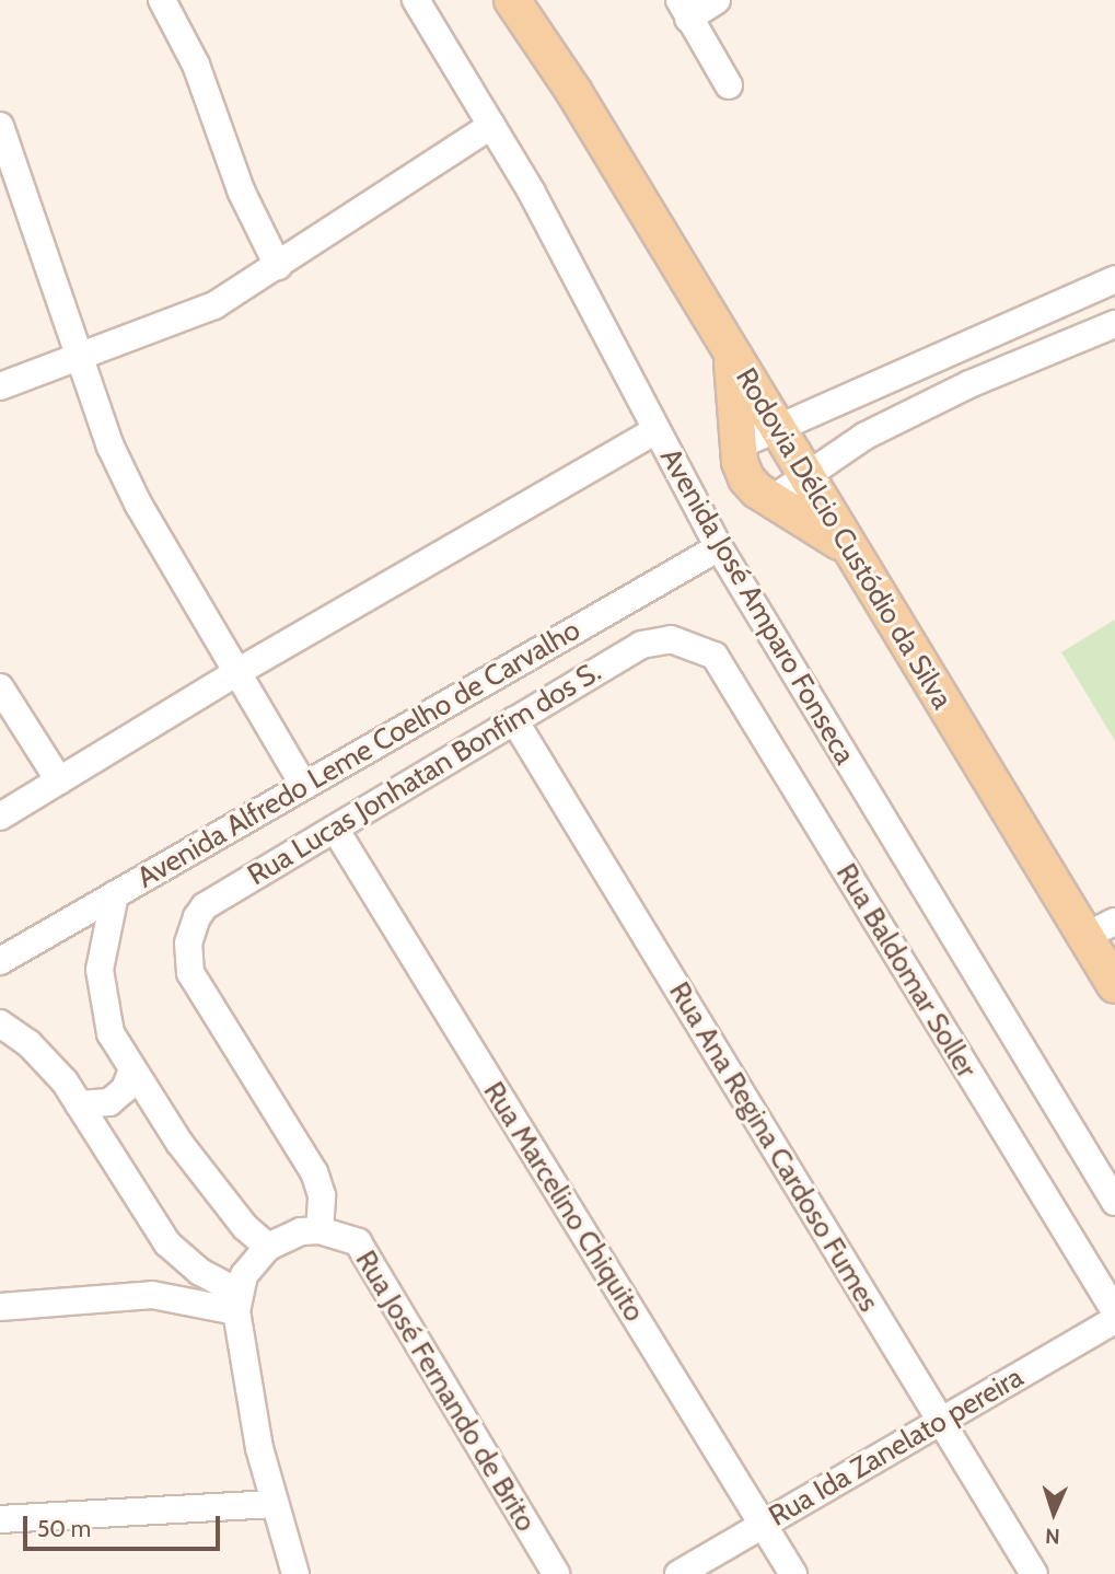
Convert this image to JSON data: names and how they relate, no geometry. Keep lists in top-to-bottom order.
{
  "streets": {
    "main road": ["Rodovia Délcio Custódio da Silva"],
    "street": [
      "Avenida José Amparo Fonseca",
      "Avenida Alfredo Leme Coelho de Carvalho",
      "Rua Lucas Jonhatan Bonfim dos S.",
      "Rua Baldomar Soller",
      "Rua Ana Regina Cardoso Fumes",
      "Rua Marcelino Chiquito",
      "Rua José Fernando de Brito",
      "Rua Ida Zanelato pereira"
    ]
  },
  "crossings": [
    ["Avenida José Amparo Fonseca", "Avenida Alfredo Leme Coelho de Carvalho"],
    ["Rua Lucas Jonhatan Bonfim dos S.", "Rua Baldomar Soller"],
    ["Rua Lucas Jonhatan Bonfim dos S.", "Rua Ana Regina Cardoso Fumes"],
    ["Rua Lucas Jonhatan Bonfim dos S.", "Rua Marcelino Chiquito"],
    ["Rua Lucas Jonhatan Bonfim dos S.", "Rua José Fernando de Brito"],
    ["Rua Ana Regina Cardoso Fumes", "Rua Ida Zanelato pereira"],
    ["Rua Marcelino Chiquito", "Rua Ida Zanelato pereira"]
  ],
  "scale_bar": "50 m",
  "north": "bottom"
}
